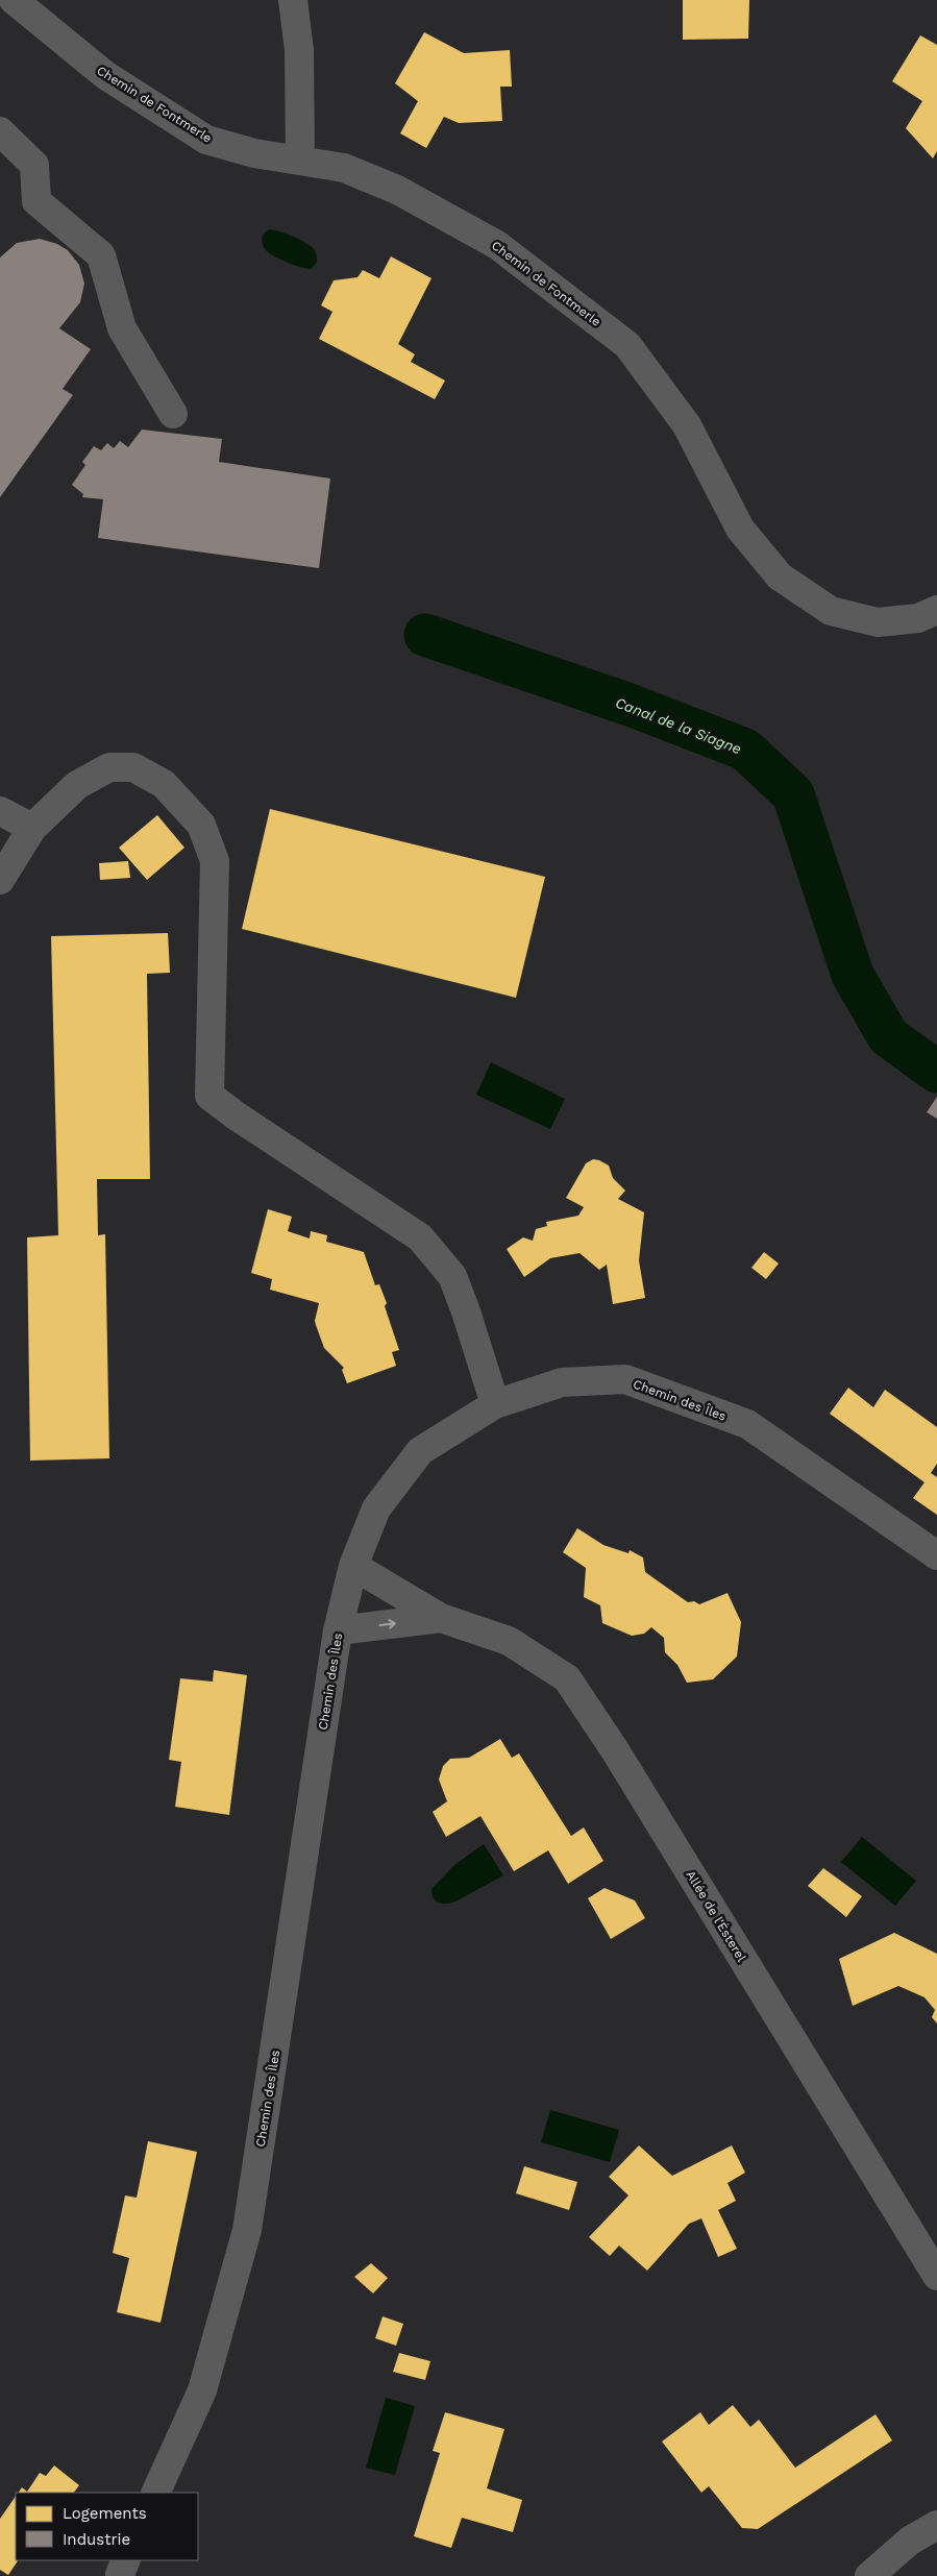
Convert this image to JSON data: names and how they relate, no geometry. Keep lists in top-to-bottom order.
{
  "streets": {
    "street": ["Chemin de Fontmerle", "Chemin des Îles", "Allée de l'Ésterel"]
  },
  "crossings": [
    ["Chemin des Îles", "Allée de l'Ésterel"]
  ],
  "water": ["Canal de la Siagne"],
  "legend": ["Logements", "Industrie"]
}
